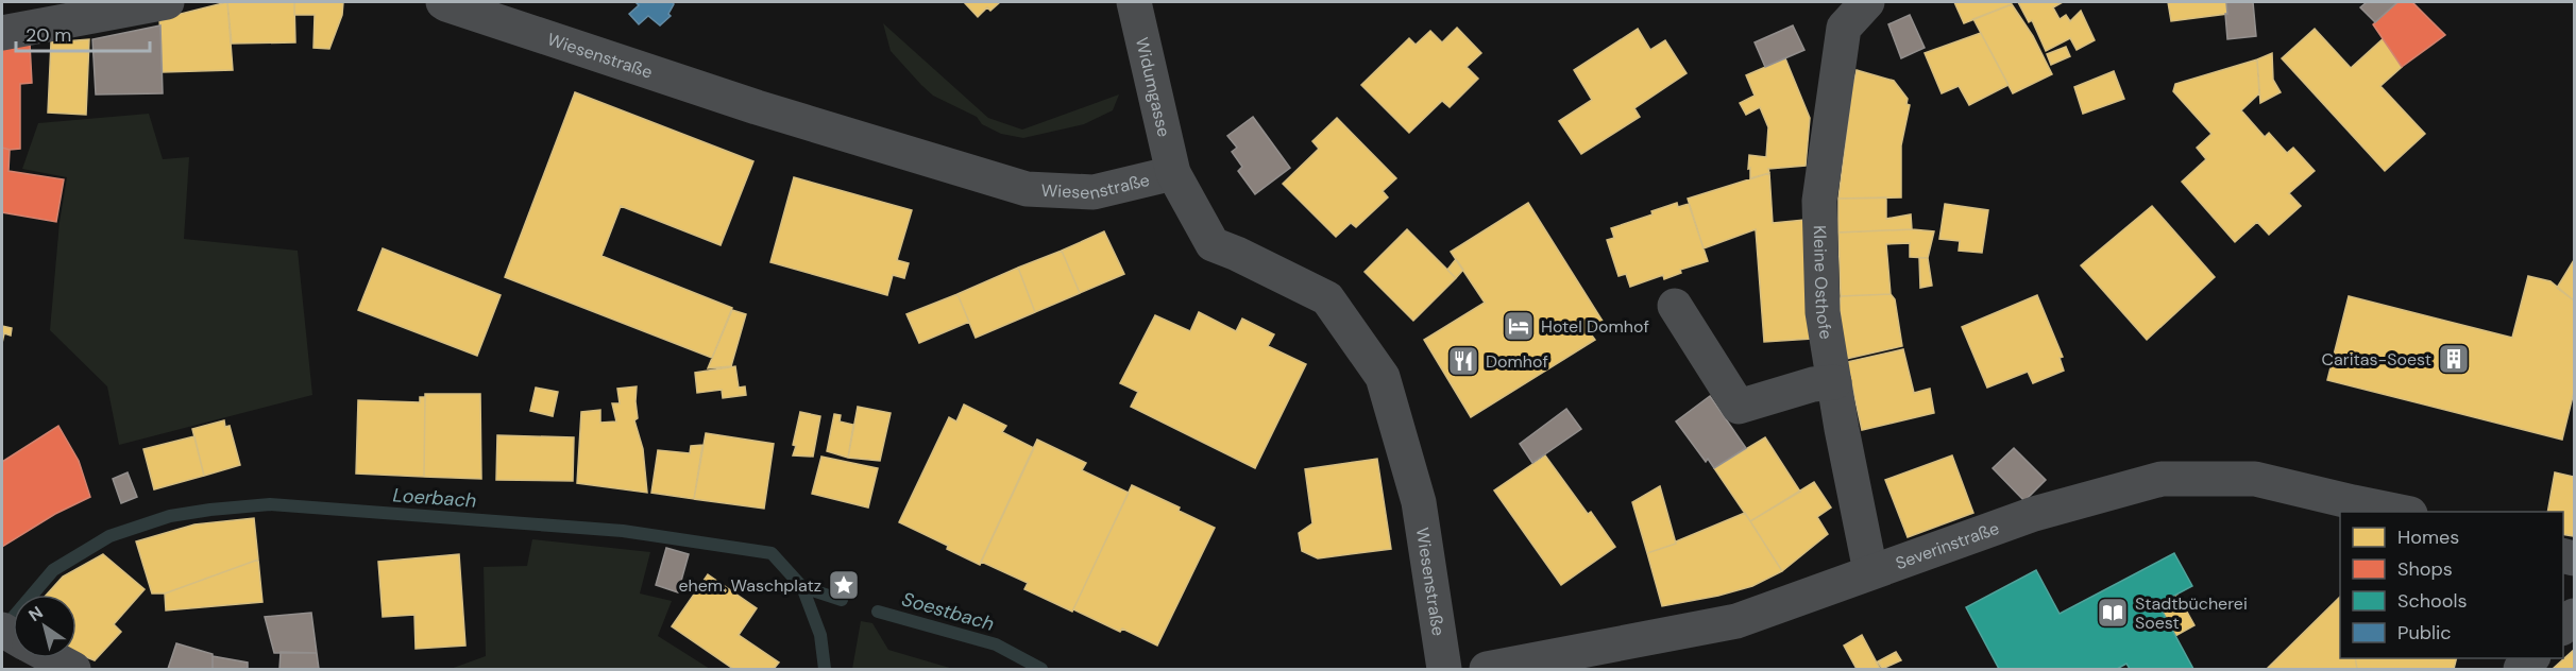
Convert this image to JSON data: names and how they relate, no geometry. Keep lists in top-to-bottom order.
{
  "streets": {
    "street": [
      "Wiesenstraße",
      "Widumgasse",
      "Kleine Osthofe",
      "Severinstraße"
    ]
  },
  "crossings": [
    ["Wiesenstraße", "Widumgasse"],
    ["Kleine Osthofe", "Severinstraße"]
  ],
  "water": ["Loerbach", "Soestbach"],
  "places": {
    "hotel": ["Hotel Domhof"],
    "building": ["Caritas-Soest"],
    "restaurant": ["Domhof"],
    "place": ["ehem. Waschplatz"],
    "library": ["Stadtbücherei Soest"]
  },
  "legend": [
    "Homes",
    "Shops",
    "Schools",
    "Public"
  ],
  "scale_bar": "20 m",
  "north": "top left"
}
